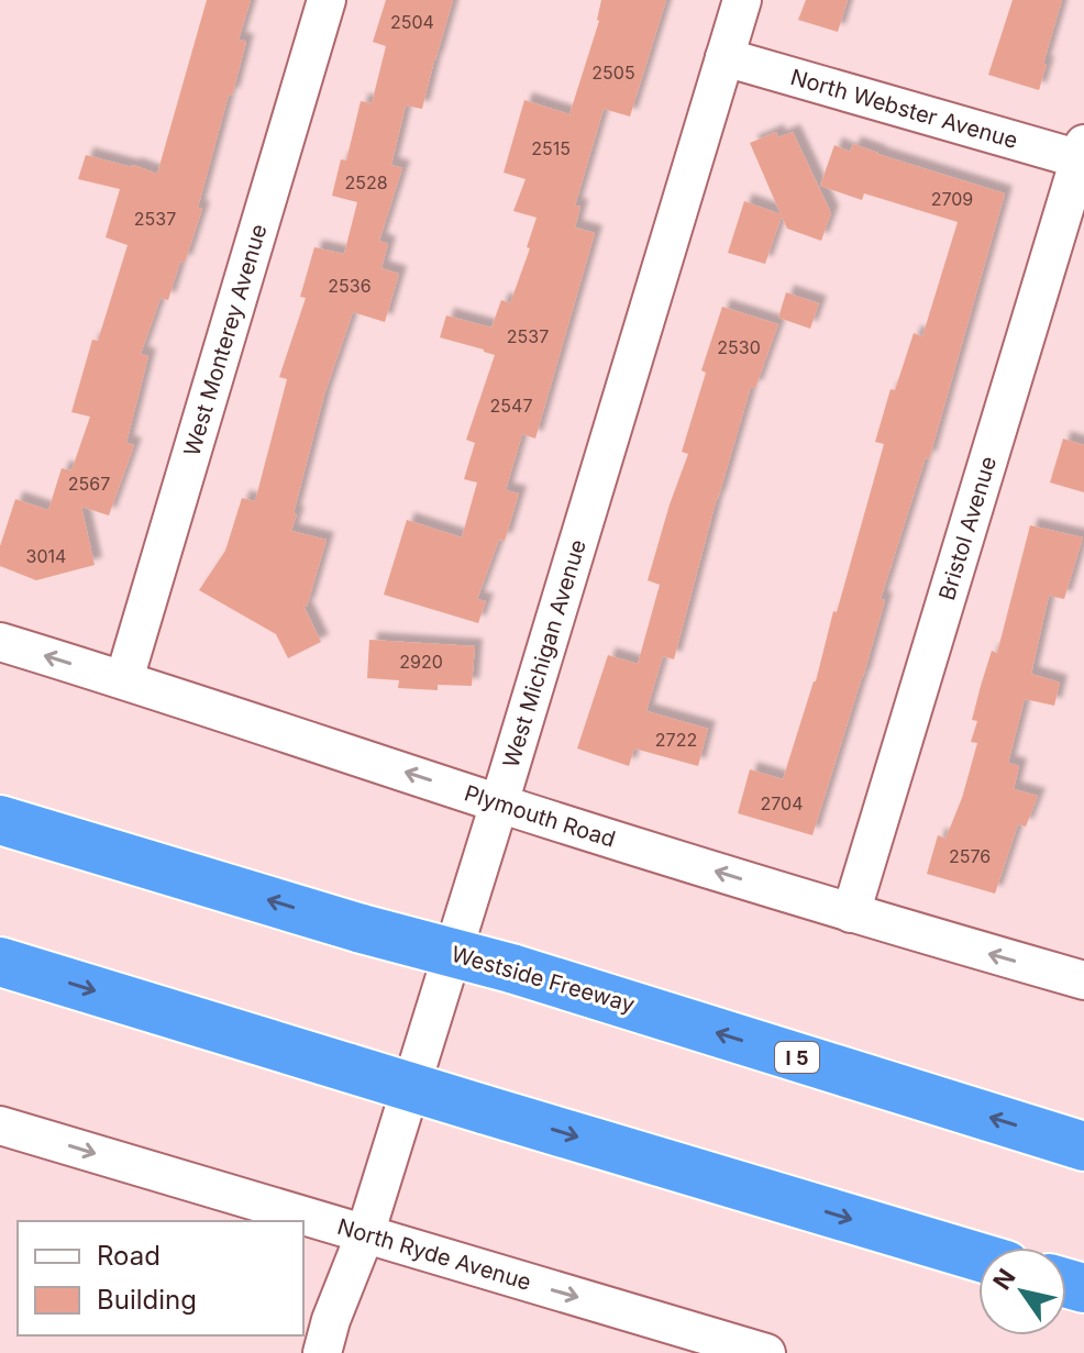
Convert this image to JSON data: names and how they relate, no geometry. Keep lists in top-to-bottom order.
{
  "streets": {
    "highway": ["Westside Freeway", "I 5"],
    "street": [
      "North Webster Avenue",
      "West Monterey Avenue",
      "Bristol Avenue",
      "West Michigan Avenue",
      "Plymouth Road",
      "North Ryde Avenue"
    ]
  },
  "crossings": [
    ["North Webster Avenue", "Bristol Avenue"],
    ["North Webster Avenue", "West Michigan Avenue"],
    ["West Monterey Avenue", "Plymouth Road"],
    ["Bristol Avenue", "Plymouth Road"],
    ["West Michigan Avenue", "Plymouth Road"],
    ["West Michigan Avenue", "North Ryde Avenue"]
  ],
  "one_way": ["Plymouth Road", "North Ryde Avenue"],
  "house_numbers": [
    "2504",
    "2505",
    "2515",
    "2528",
    "2709",
    "2537",
    "2536",
    "2537",
    "2530",
    "2547",
    "2567",
    "3014",
    "2920",
    "2722",
    "2704",
    "2576"
  ],
  "legend": ["Road", "Building"],
  "north": "top left"
}
